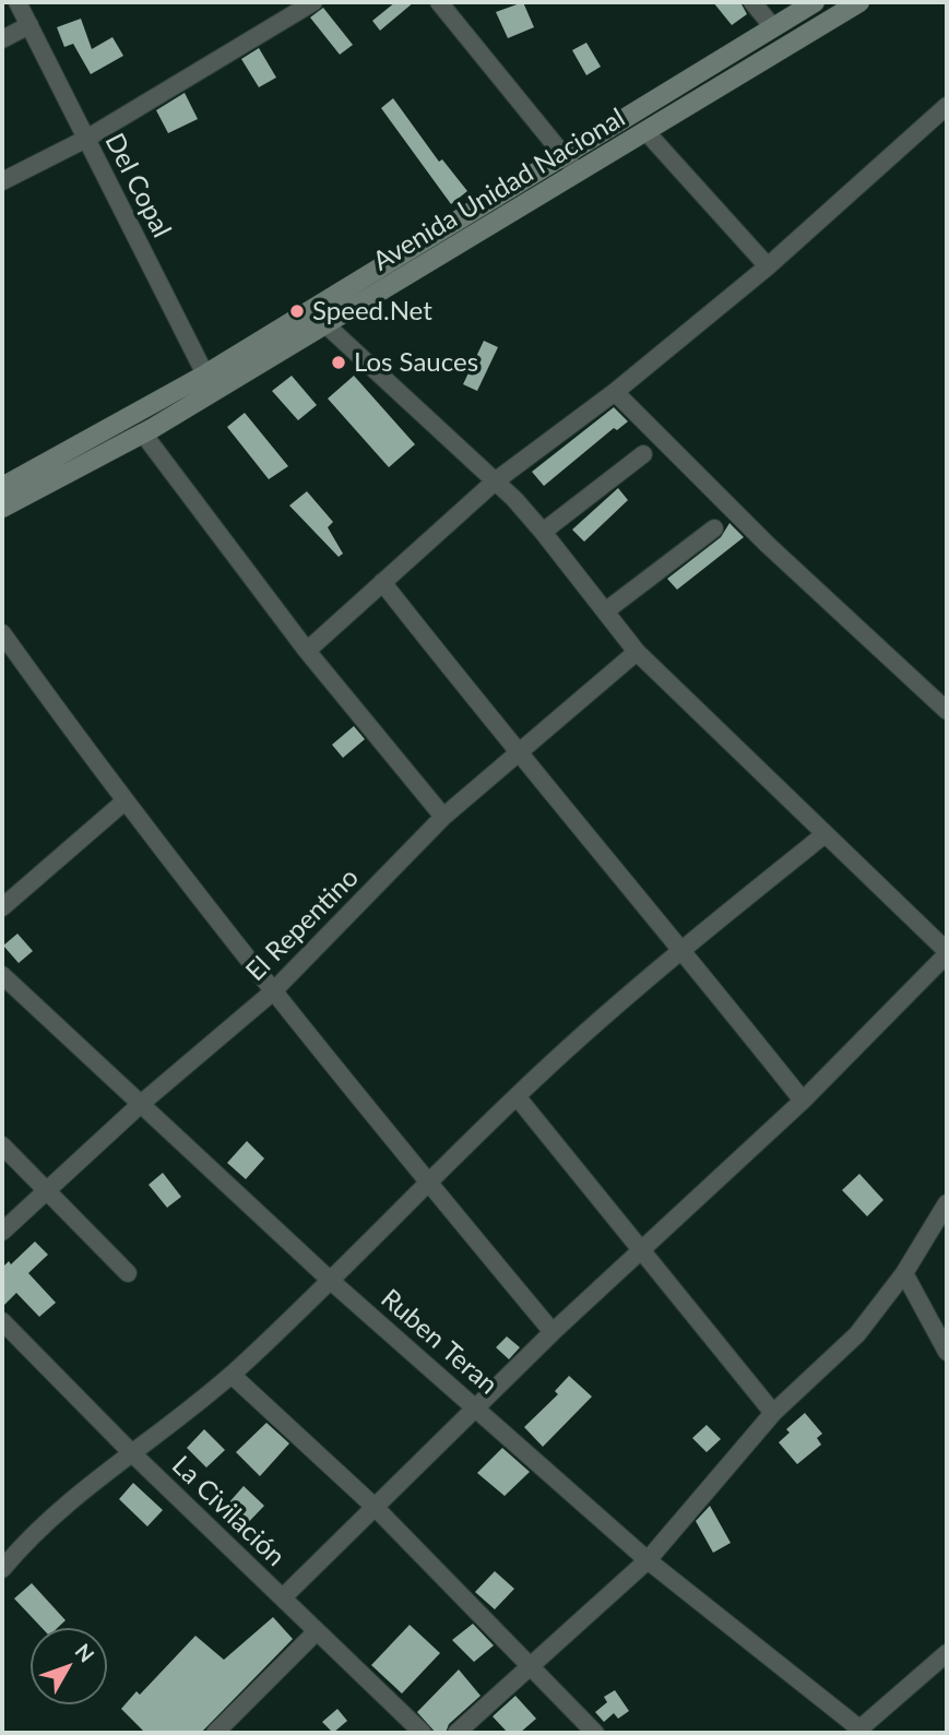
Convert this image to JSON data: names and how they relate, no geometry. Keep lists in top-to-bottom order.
{
  "streets": {
    "main road": ["Avenida Unidad Nacional"],
    "street": [
      "Del Copal",
      "El Repentino",
      "Ruben Teran",
      "La Civilación"
    ]
  },
  "crossings": [
    ["Del Copal", "Avenida Unidad Nacional"],
    ["El Repentino", "Ruben Teran"]
  ],
  "places": ["Speed.Net", "Los Sauces"],
  "north": "top right"
}
